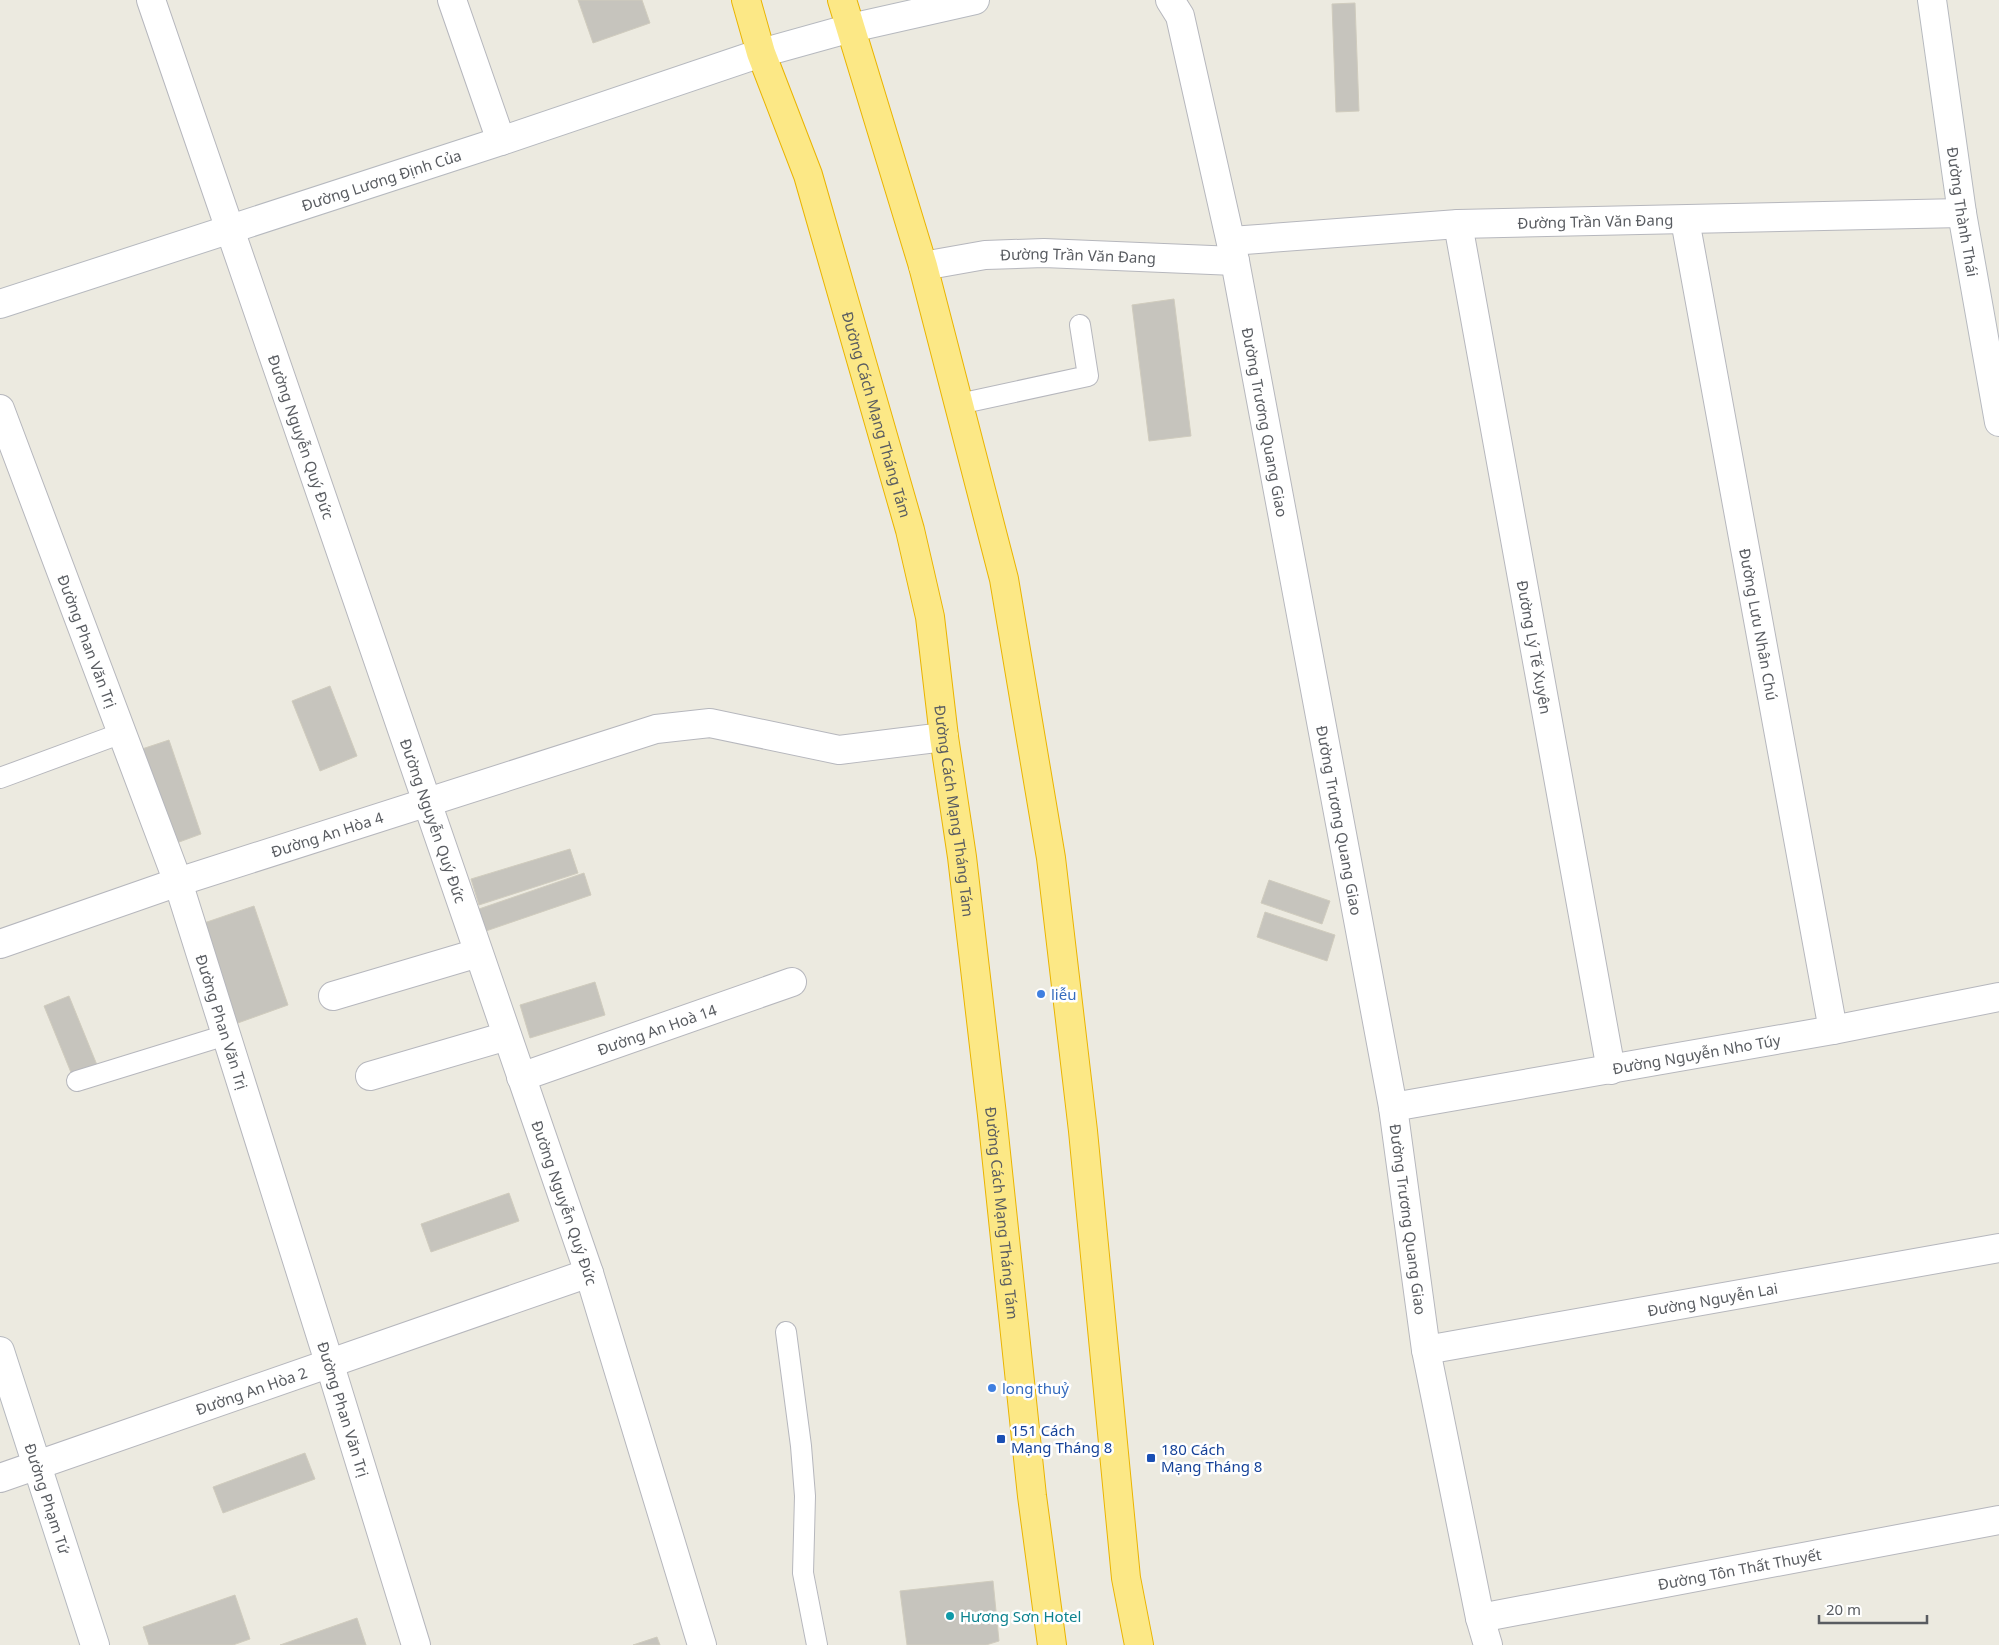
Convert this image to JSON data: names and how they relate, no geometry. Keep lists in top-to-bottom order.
{
  "streets": {
    "highway": ["Đường Cách Mạng Tháng Tám"],
    "street": [
      "Đường Lương Định Của",
      "Đường Thành Thái",
      "Đường Trần Văn Đang",
      "Đường Trương Quang Giao",
      "Đường Nguyễn Quý Đức",
      "Đường Lưu Nhân Chú",
      "Đường Phan Văn Trị",
      "Đường Lý Tế Xuyên",
      "Đường An Hòa 4",
      "Đường An Hoà 14",
      "Đường Nguyễn Nho Túy",
      "Đường Nguyễn Lai",
      "Đường An Hòa 2",
      "Đường Phạm Tứ",
      "Đường Tôn Thất Thuyết"
    ]
  },
  "crossings": [
    ["Đường Lương Định Của", "Đường Cách Mạng Tháng Tám"],
    ["Đường Lương Định Của", "Đường Nguyễn Quý Đức"],
    ["Đường Thành Thái", "Đường Trần Văn Đang"],
    ["Đường Trần Văn Đang", "Đường Trương Quang Giao"],
    ["Đường Trần Văn Đang", "Đường Lưu Nhân Chú"],
    ["Đường Trần Văn Đang", "Đường Lý Tế Xuyên"],
    ["Đường Cách Mạng Tháng Tám", "Đường An Hòa 4"],
    ["Đường Trương Quang Giao", "Đường Nguyễn Nho Túy"],
    ["Đường Trương Quang Giao", "Đường Nguyễn Lai"],
    ["Đường Trương Quang Giao", "Đường Tôn Thất Thuyết"],
    ["Đường Nguyễn Quý Đức", "Đường An Hòa 4"],
    ["Đường Nguyễn Quý Đức", "Đường An Hoà 14"],
    ["Đường Nguyễn Quý Đức", "Đường An Hòa 2"],
    ["Đường Lưu Nhân Chú", "Đường Nguyễn Nho Túy"],
    ["Đường Phan Văn Trị", "Đường An Hòa 4"],
    ["Đường Phan Văn Trị", "Đường An Hòa 2"],
    ["Đường Lý Tế Xuyên", "Đường Nguyễn Nho Túy"],
    ["Đường An Hòa 2", "Đường Phạm Tứ"]
  ],
  "places": {
    "other": ["liễu", "long thuỷ", "Hương Sơn Hotel"],
    "transit": ["151 Cách Mạng Tháng 8", "180 Cách Mạng Tháng 8"]
  },
  "scale_bar": "20 m"
}
